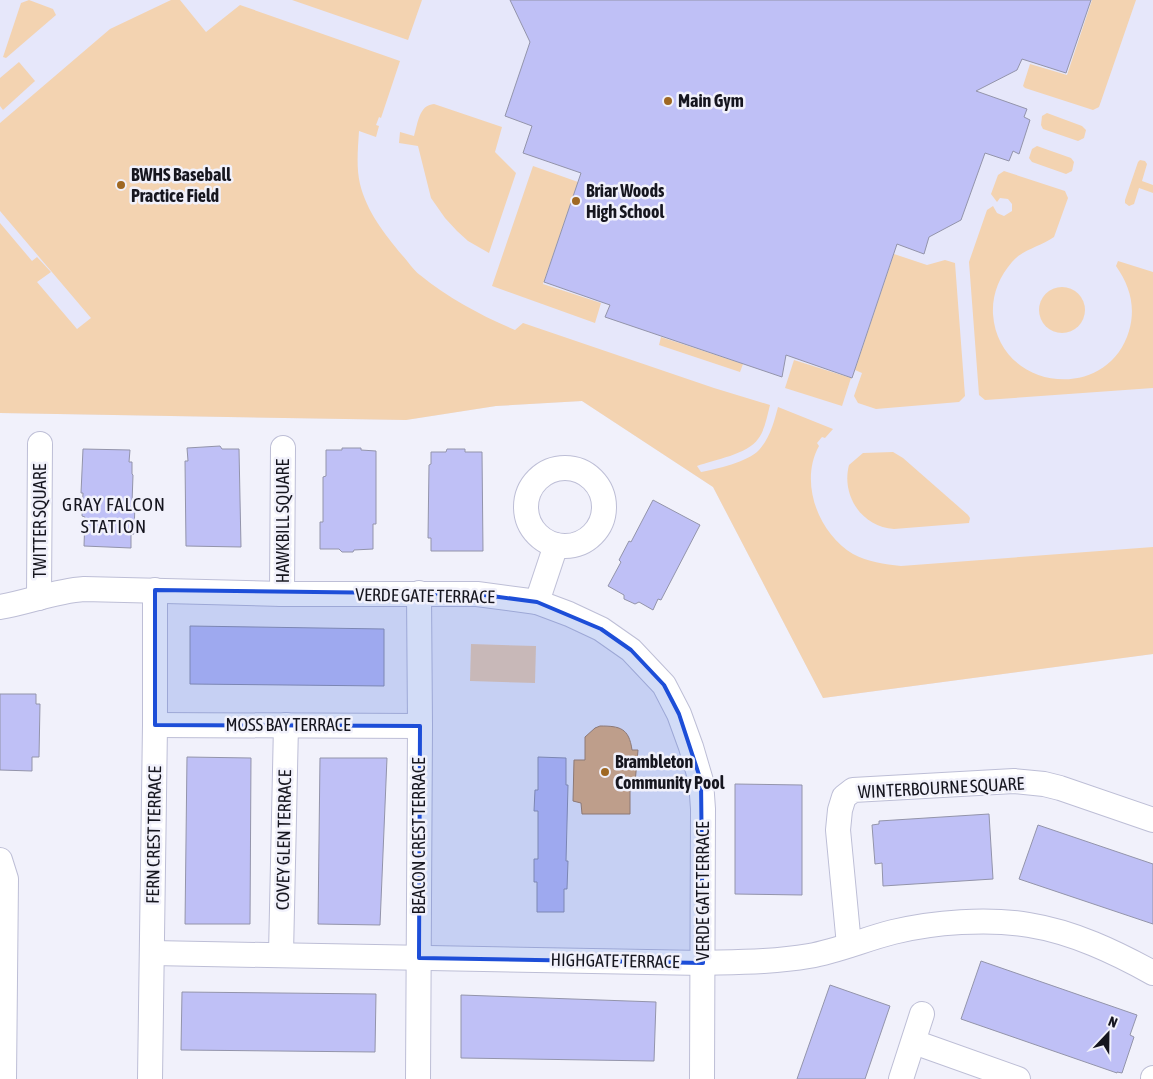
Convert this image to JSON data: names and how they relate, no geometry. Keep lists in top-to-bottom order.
{
  "streets": {
    "street": [
      "TWITTER SQUARE",
      "HAWKBILL SQUARE",
      "VERDE GATE TERRACE",
      "MOSS BAY TERRACE",
      "WINTERBOURNE SQUARE",
      "FERN CREST TERRACE",
      "BEACON CREST TERRACE",
      "COVEY GLEN TERRACE",
      "HIGHGATE TERRACE"
    ]
  },
  "crossings": [
    ["TWITTER SQUARE", "VERDE GATE TERRACE"],
    ["HAWKBILL SQUARE", "VERDE GATE TERRACE"],
    ["VERDE GATE TERRACE", "FERN CREST TERRACE"],
    ["VERDE GATE TERRACE", "BEACON CREST TERRACE"],
    ["VERDE GATE TERRACE", "HIGHGATE TERRACE"],
    ["MOSS BAY TERRACE", "FERN CREST TERRACE"],
    ["MOSS BAY TERRACE", "BEACON CREST TERRACE"],
    ["MOSS BAY TERRACE", "COVEY GLEN TERRACE"],
    ["WINTERBOURNE SQUARE", "HIGHGATE TERRACE"],
    ["FERN CREST TERRACE", "HIGHGATE TERRACE"],
    ["BEACON CREST TERRACE", "HIGHGATE TERRACE"],
    ["COVEY GLEN TERRACE", "HIGHGATE TERRACE"]
  ],
  "districts": ["GRAY FALCON STATION"],
  "places": [
    "Main Gym",
    "BWHS Baseball Practice Field",
    "Briar Woods High School",
    "Brambleton Community Pool"
  ],
  "north": "top"
}
